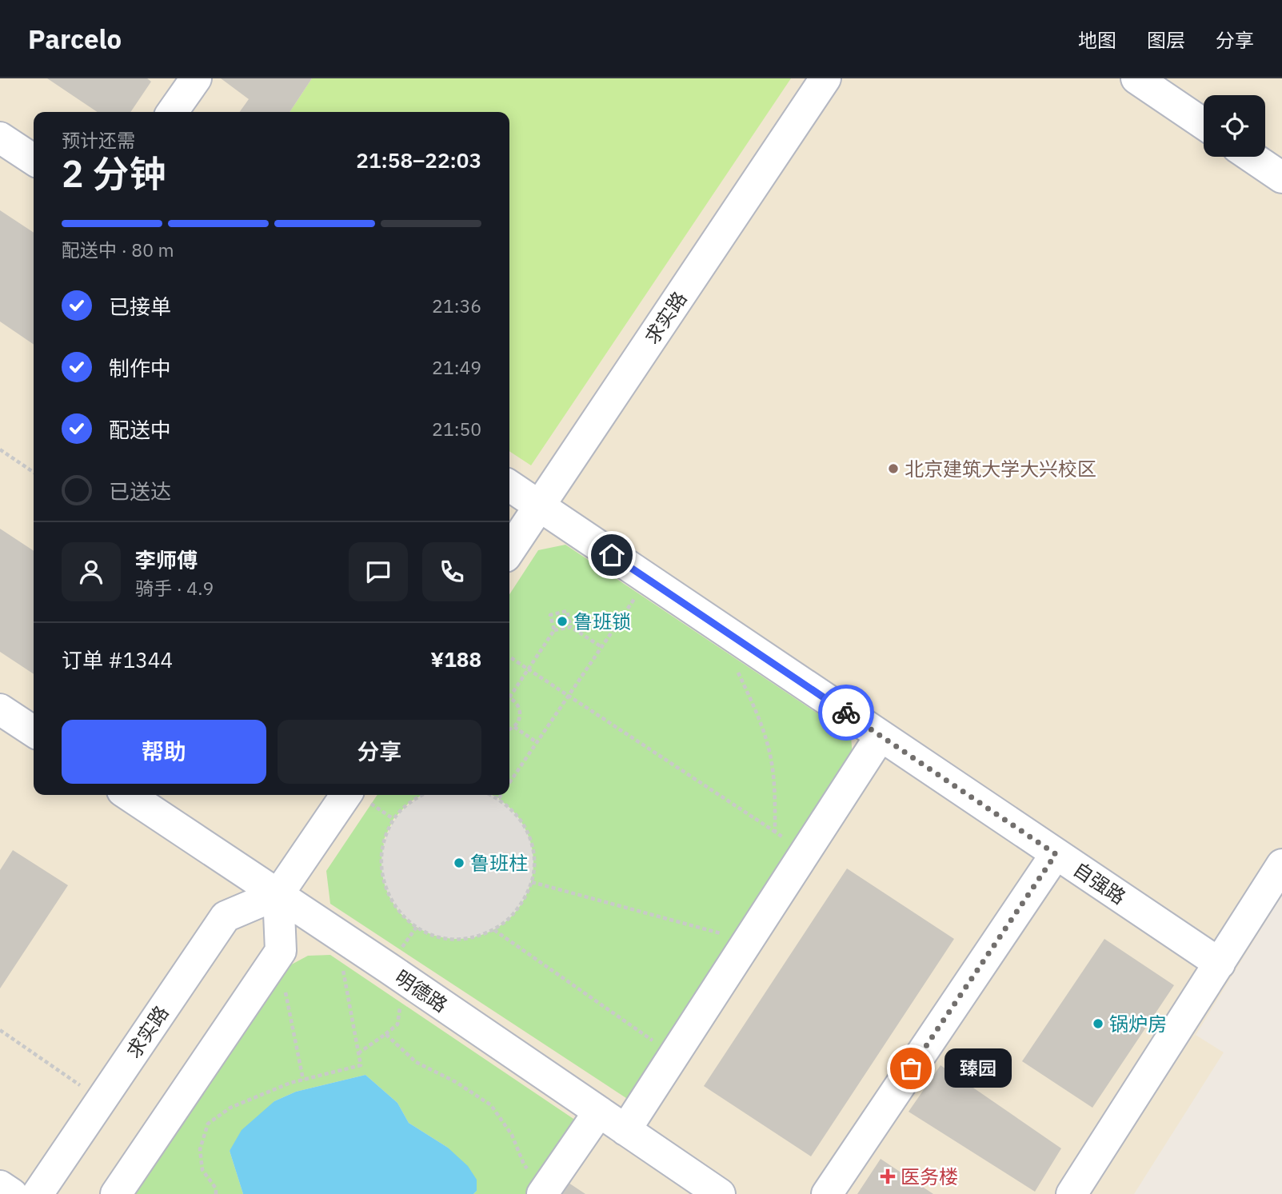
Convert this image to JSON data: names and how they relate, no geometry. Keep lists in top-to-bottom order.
{
  "streets": {
    "lane": ["求实路", "自强路", "明德路"]
  },
  "crossings": [
    ["求实路", "自强路"],
    ["求实路", "明德路"]
  ],
  "places": {
    "other": [
      "北京建筑大学大兴校区",
      "鲁班锁",
      "鲁班柱",
      "锅炉房",
      "臻园"
    ],
    "health": ["医务楼"]
  },
  "page": {
    "header": "Parcelo",
    "nav": ["地图", "图层", "分享"],
    "heading": ["2 分钟", "预计还需", "21:58–22:03"],
    "panel": [
      "李师傅",
      "骑手 · 4.9",
      "订单 #1344",
      "¥188"
    ],
    "bar": "配送中 · 80 m",
    "list": [
      ["已接单", "21:36"],
      ["制作中", "21:49"],
      ["配送中", "21:50"],
      "已送达"
    ],
    "buttons": ["帮助", "分享"],
    "bubble": "臻园"
  }
}
